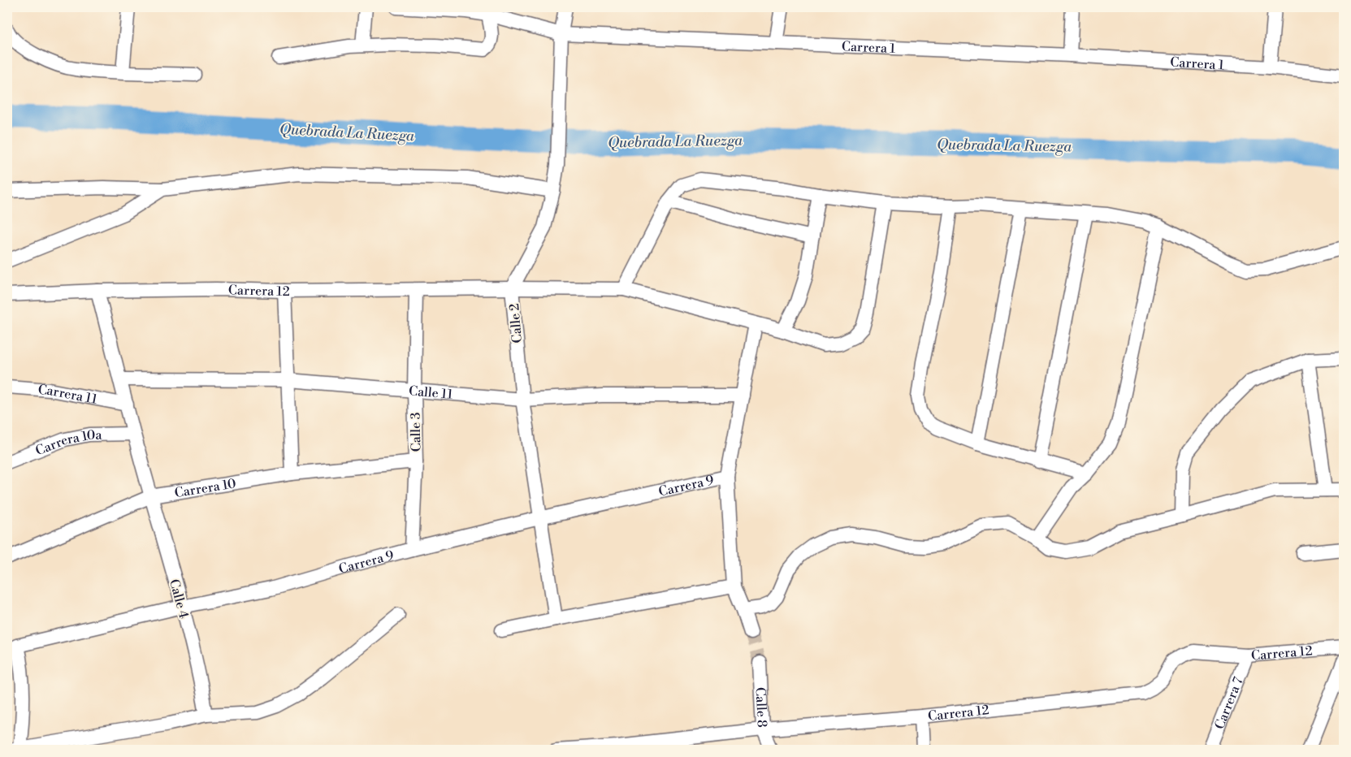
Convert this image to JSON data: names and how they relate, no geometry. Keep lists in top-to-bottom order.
{
  "streets": {
    "street": [
      "Carrera 1",
      "Carrera 12",
      "Calle 2",
      "Calle 11",
      "Carrera 11",
      "Calle 3",
      "Carrera 10a",
      "Carrera 9",
      "Carrera 10",
      "Calle 4",
      "Carrera 7",
      "Calle 8"
    ]
  },
  "crossings": [
    ["Carrera 1", "Calle 2"],
    ["Carrera 12", "Calle 2"],
    ["Carrera 12", "Calle 3"],
    ["Carrera 12", "Calle 4"],
    ["Carrera 12", "Carrera 7"],
    ["Carrera 12", "Calle 8"],
    ["Calle 2", "Calle 11"],
    ["Calle 2", "Carrera 9"],
    ["Calle 11", "Calle 3"],
    ["Calle 11", "Calle 4"],
    ["Carrera 11", "Calle 4"],
    ["Calle 3", "Carrera 9"],
    ["Calle 3", "Carrera 10"],
    ["Carrera 10a", "Calle 4"],
    ["Carrera 9", "Calle 4"],
    ["Carrera 10", "Calle 4"]
  ],
  "water": ["Quebrada La Ruezga"]
}
